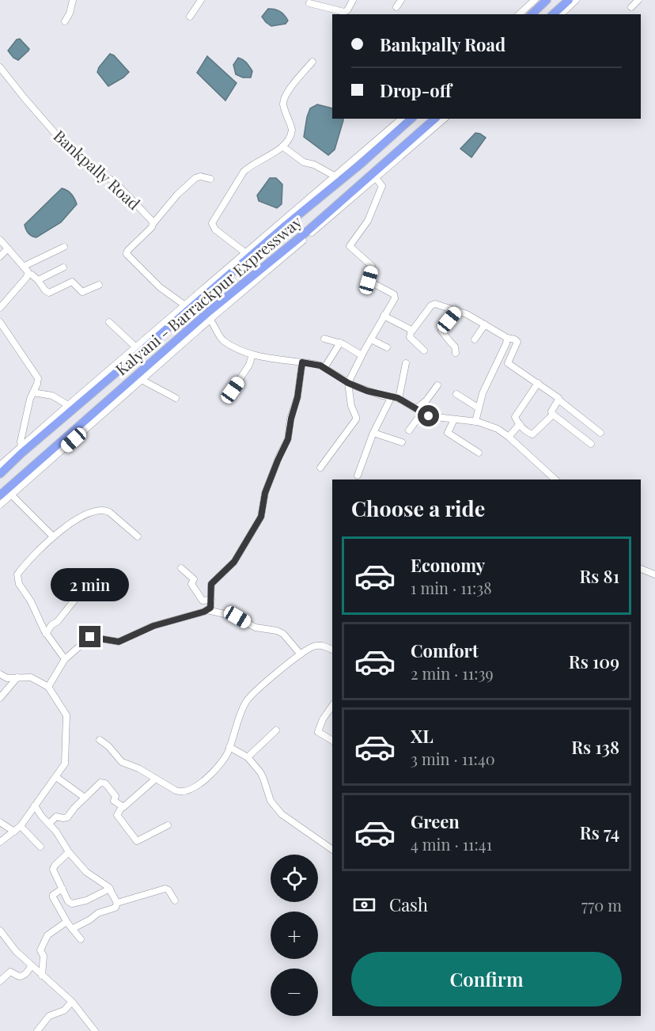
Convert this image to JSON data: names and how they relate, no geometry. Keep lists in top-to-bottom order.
{
  "streets": {
    "highway": ["Kalyani - Barrackpur Expressway"],
    "street": ["Bankpally Road"]
  },
  "page": {
    "banner": ["Bankpally Road", "Drop-off"],
    "heading": "Choose a ride",
    "list": [
      {
        "name": "Economy",
        "note": "1 min · 11:38",
        "value": "Rs 81"
      },
      {
        "name": "Comfort",
        "note": "2 min · 11:39",
        "value": "Rs 109"
      },
      {
        "name": "XL",
        "note": "3 min · 11:40",
        "value": "Rs 138"
      },
      {
        "name": "Green",
        "note": "4 min · 11:41",
        "value": "Rs 74"
      }
    ],
    "bubble": "2 min",
    "map_buttons": ["+", "−"],
    "pay": ["Cash", "770 m"],
    "buttons": "Confirm"
  }
}
